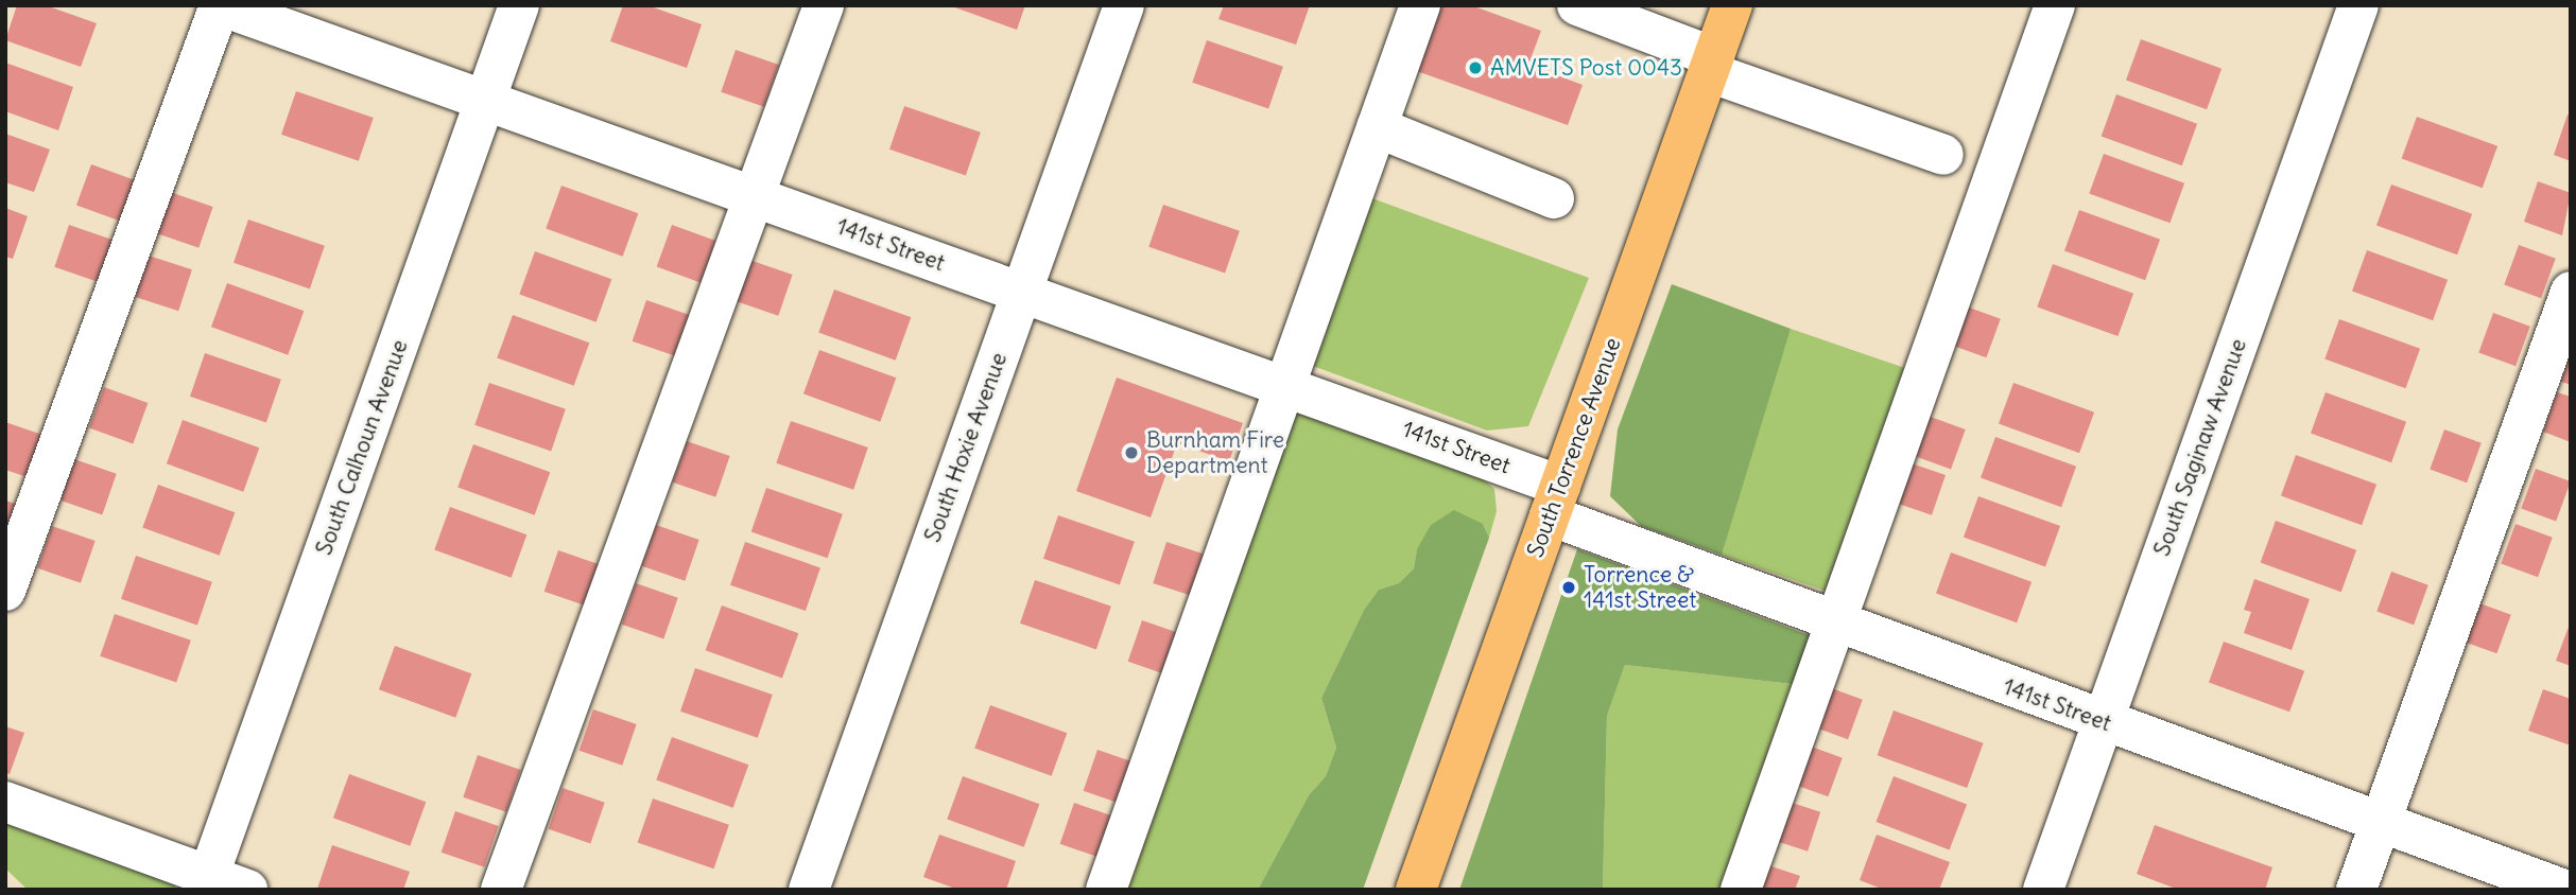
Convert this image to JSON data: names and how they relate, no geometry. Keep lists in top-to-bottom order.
{
  "streets": {
    "main road": ["South Torrence Avenue"],
    "street": [
      "141st Street",
      "South Calhoun Avenue",
      "South Hoxie Avenue",
      "South Saginaw Avenue"
    ]
  },
  "crossings": [
    ["141st Street", "South Calhoun Avenue"],
    ["141st Street", "South Hoxie Avenue"],
    ["141st Street", "South Torrence Avenue"],
    ["141st Street", "South Saginaw Avenue"]
  ],
  "places": ["AMVETS Post 0043", "Burnham Fire Department", "Torrence & 141st Street"]
}
